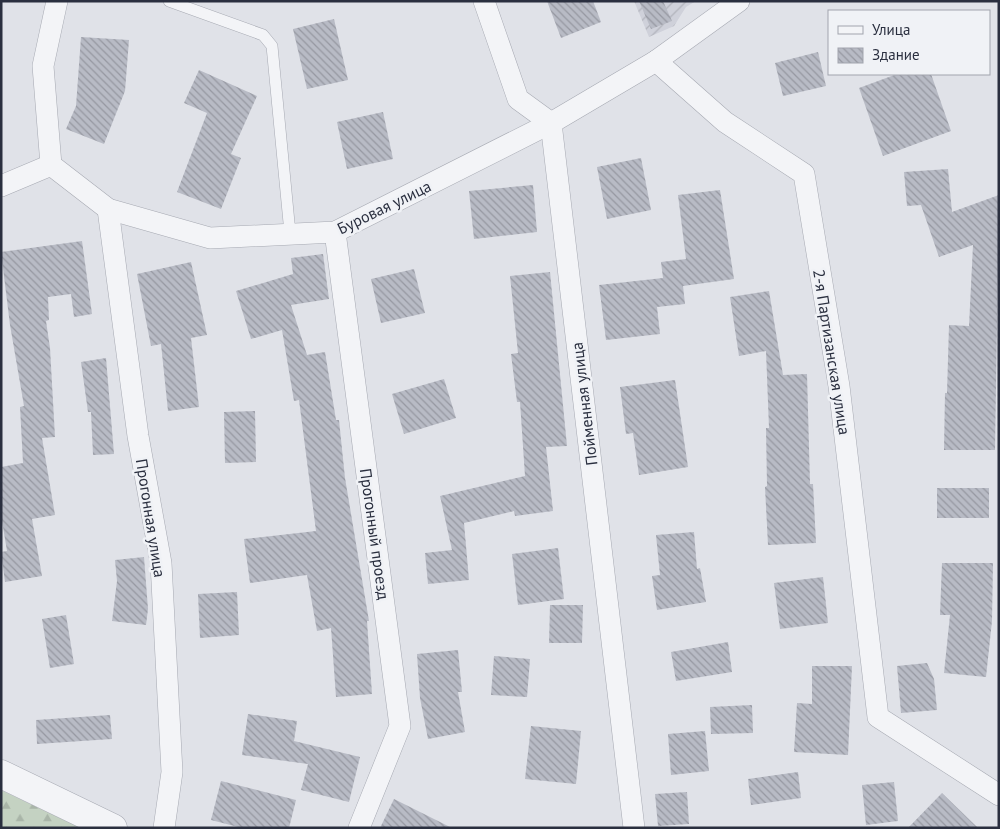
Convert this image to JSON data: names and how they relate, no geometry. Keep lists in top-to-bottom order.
{
  "streets": {
    "street": [
      "Буровая улица",
      "2-я Партизанская улица",
      "Пойменная улица",
      "Прогонная улица",
      "Прогонный проезд"
    ]
  },
  "crossings": [
    ["Буровая улица", "2-я Партизанская улица"],
    ["Буровая улица", "Пойменная улица"],
    ["Буровая улица", "Прогонная улица"],
    ["Буровая улица", "Прогонный проезд"]
  ],
  "legend": ["Улица", "Здание"]
}
